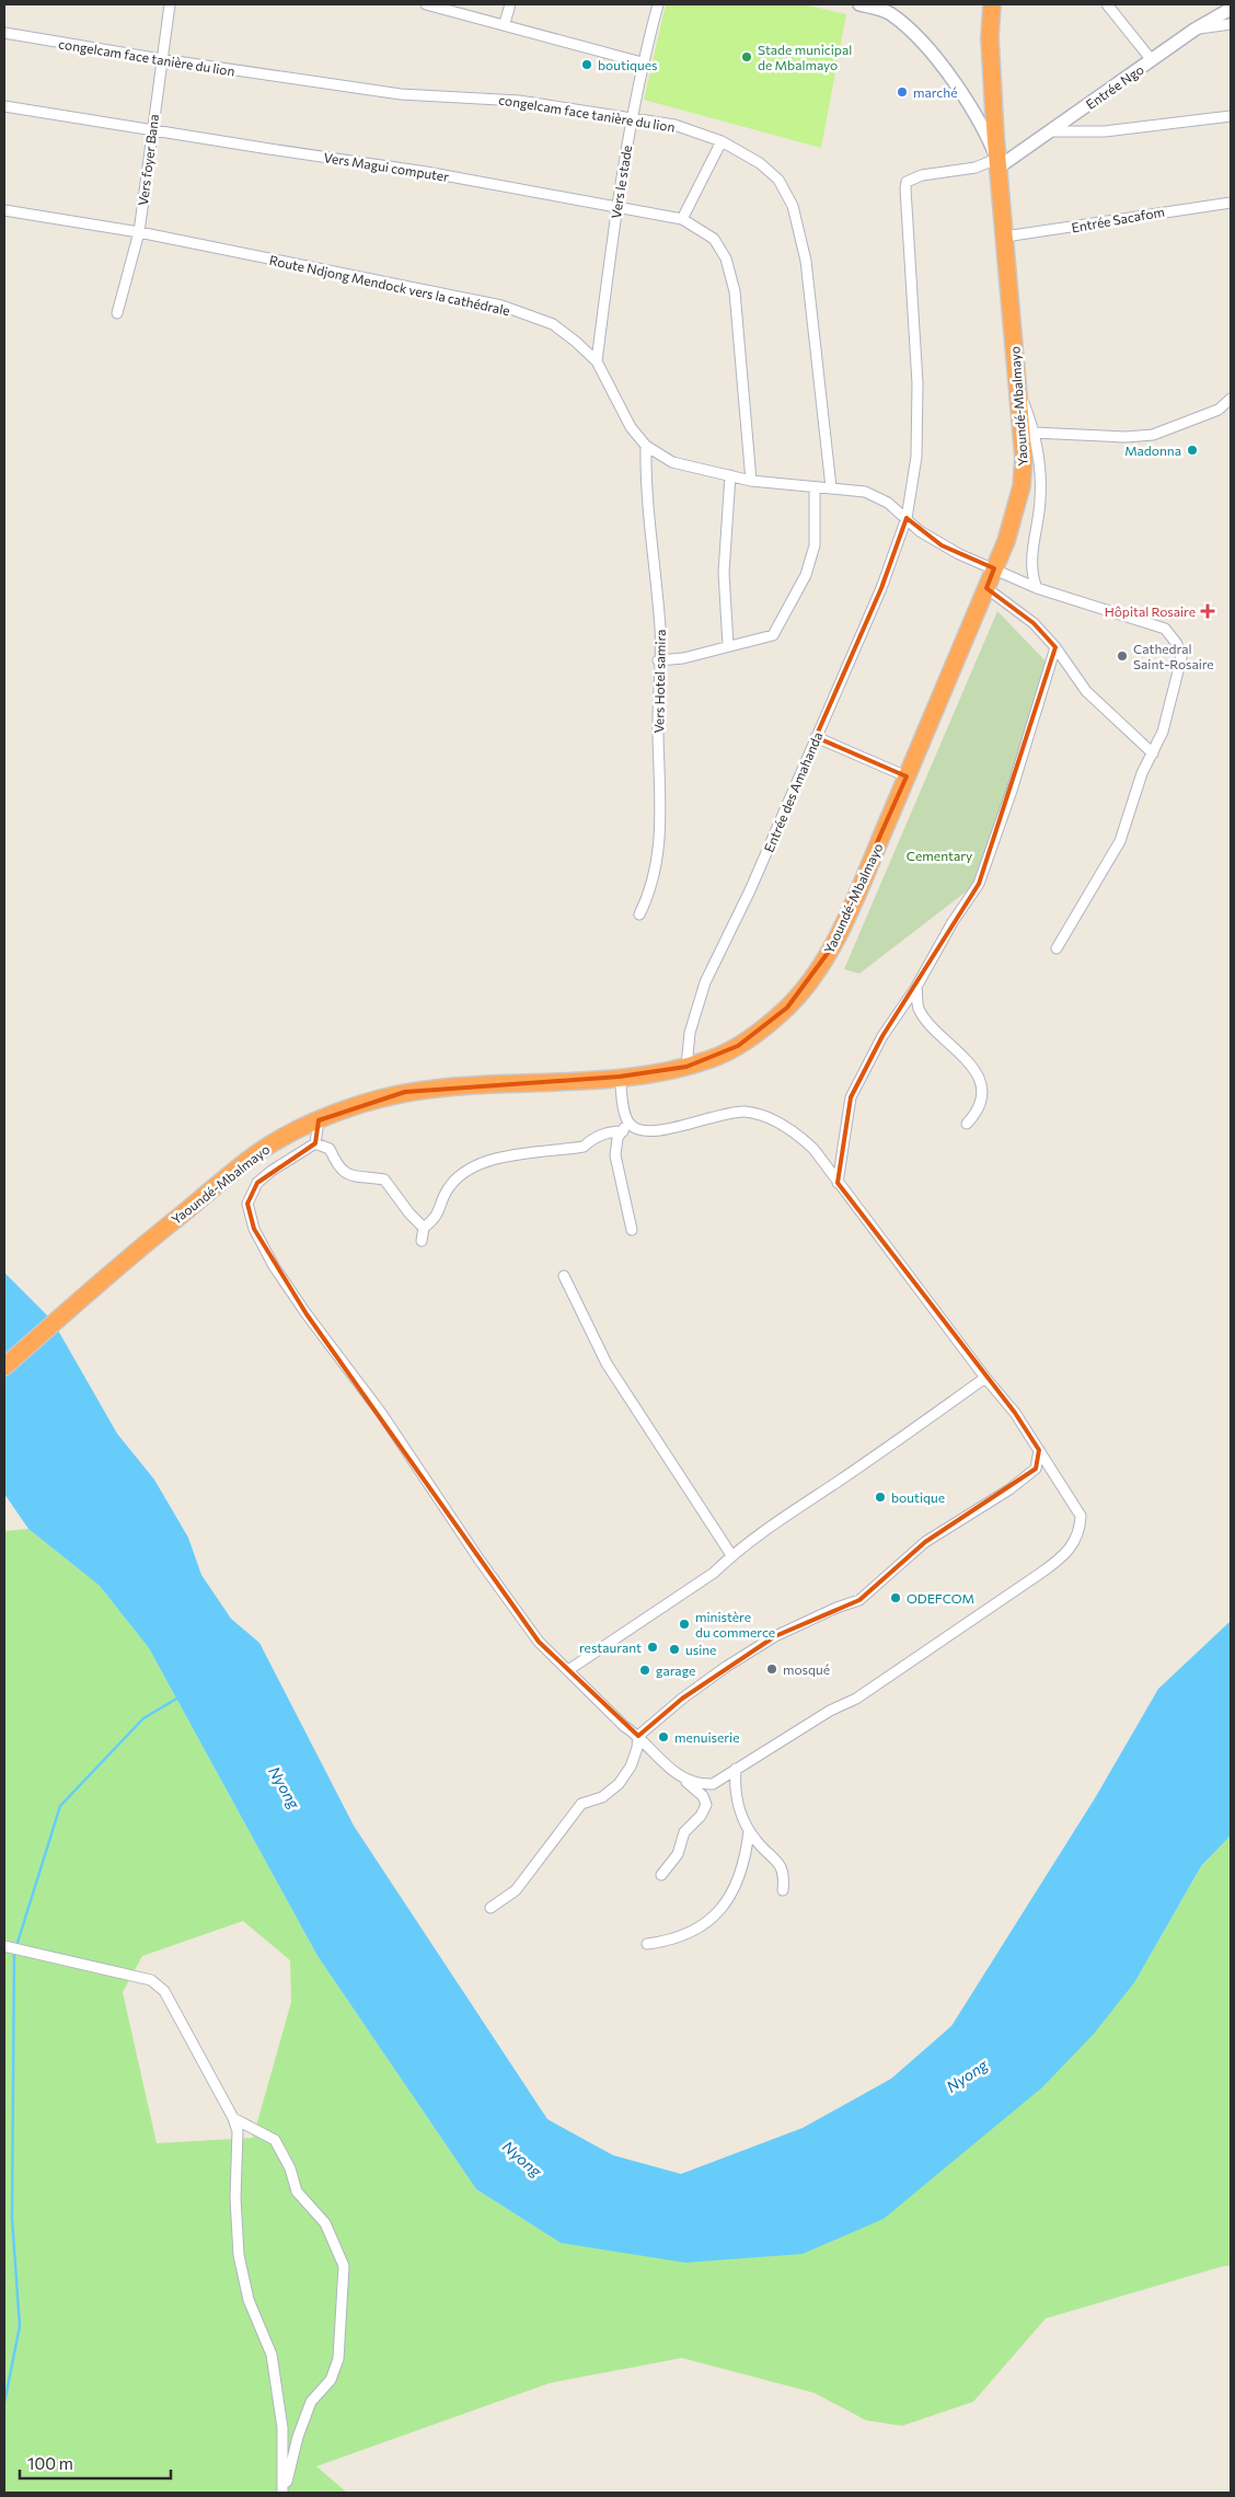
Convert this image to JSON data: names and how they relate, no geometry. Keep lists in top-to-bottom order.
{
  "streets": {
    "highway": ["Yaoundé-Mbalmayo"],
    "street": [
      "congelcam face tanière du lion",
      "Entrée Ngo",
      "Vers foyer Bana",
      "Vers Magui computer",
      "Vers le stade",
      "Entrée Sacafom",
      "Route Ndjong Mendock vers la cathédrale",
      "Vers Hotel samira",
      "Entrée des Amahanda"
    ]
  },
  "crossings": [
    ["congelcam face tanière du lion", "Vers foyer Bana"],
    ["congelcam face tanière du lion", "Vers le stade"],
    ["congelcam face tanière du lion", "Route Ndjong Mendock vers la cathédrale"],
    ["Entrée Ngo", "Yaoundé-Mbalmayo"],
    ["Entrée Ngo", "Entrée des Amahanda"],
    ["Vers foyer Bana", "Vers Magui computer"],
    ["Vers foyer Bana", "Route Ndjong Mendock vers la cathédrale"],
    ["Vers Magui computer", "Vers le stade"],
    ["Vers le stade", "Route Ndjong Mendock vers la cathédrale"],
    ["Entrée Sacafom", "Yaoundé-Mbalmayo"],
    ["Route Ndjong Mendock vers la cathédrale", "Yaoundé-Mbalmayo"],
    ["Route Ndjong Mendock vers la cathédrale", "Vers Hotel samira"],
    ["Route Ndjong Mendock vers la cathédrale", "Entrée des Amahanda"],
    ["Yaoundé-Mbalmayo", "Entrée des Amahanda"]
  ],
  "water": ["Nyong"],
  "parks": ["Cementary"],
  "places": {
    "other": [
      "Stade municipal de Mbalmayo",
      "boutiques",
      "marché",
      "Madonna",
      "Cathedral Saint-Rosaire",
      "boutique",
      "ODEFCOM",
      "ministère du commerce",
      "restaurant",
      "usine",
      "mosqué",
      "garage",
      "menuiserie"
    ],
    "health": ["Hôpital Rosaire"]
  },
  "scale_bar": "100 m"
}
